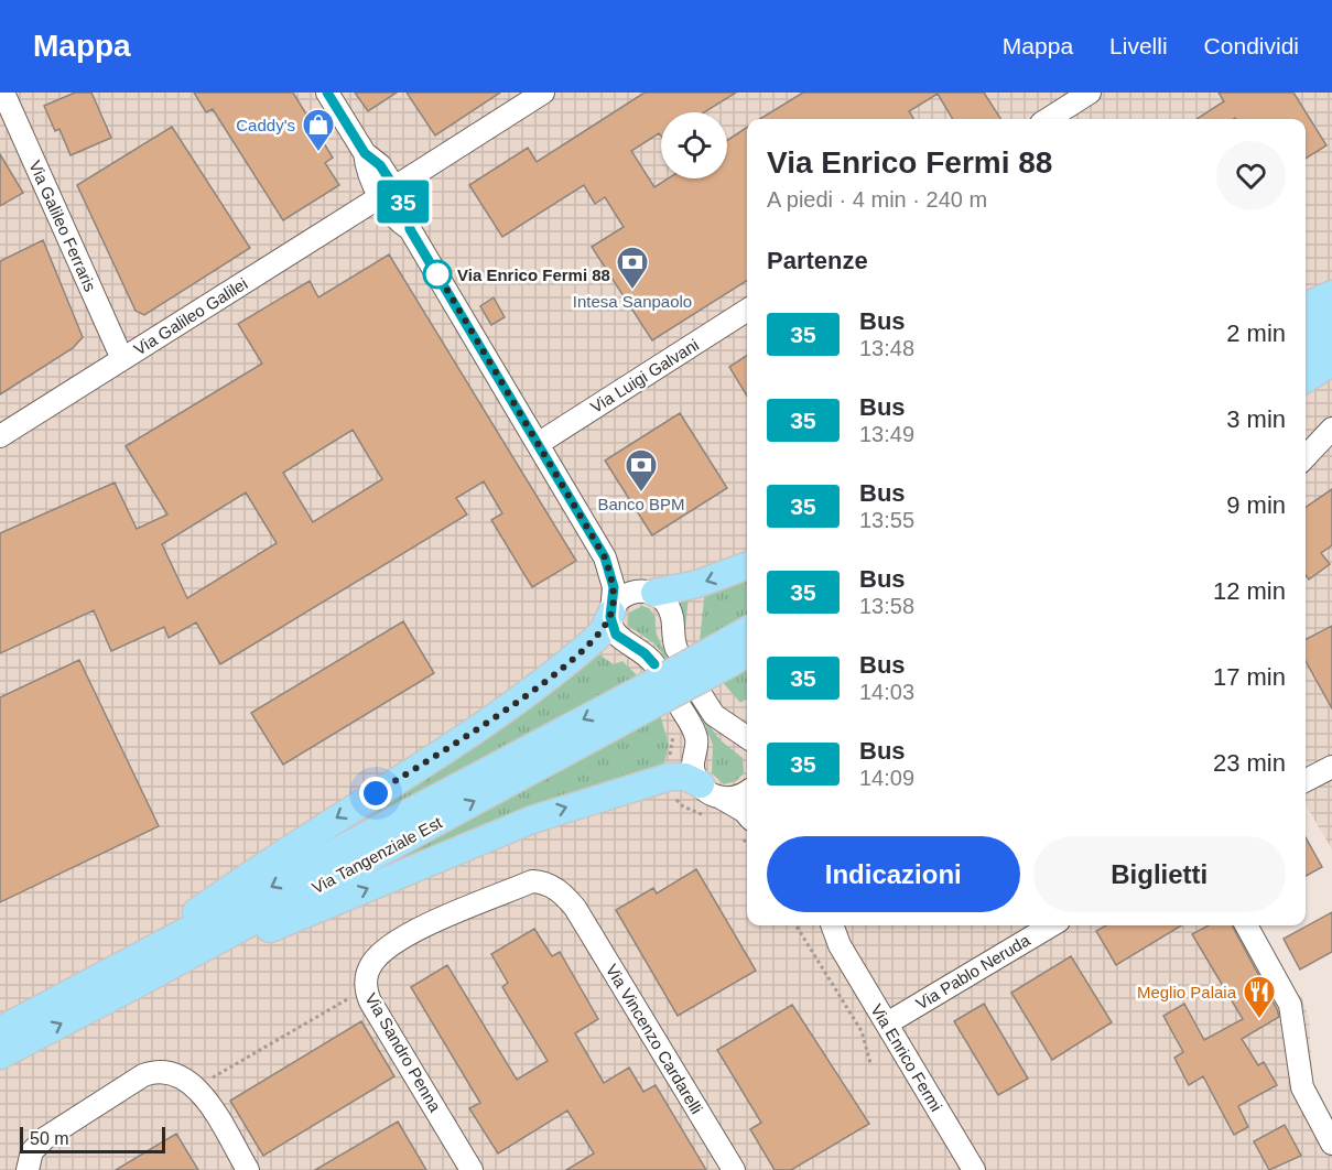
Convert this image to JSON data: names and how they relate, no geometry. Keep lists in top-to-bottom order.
{
  "streets": {
    "main road": ["Via Tangenziale Est"],
    "street": [
      "Via Galileo Ferraris",
      "Via Galileo Galilei",
      "Via Luigi Galvani",
      "Via Pablo Neruda",
      "Via Vincenzo Cardarelli",
      "Via Sandro Penna",
      "Via Enrico Fermi"
    ]
  },
  "crossings": [
    ["Via Galileo Ferraris", "Via Galileo Galilei"],
    ["Via Pablo Neruda", "Via Enrico Fermi"],
    ["Via Vincenzo Cardarelli", "Via Sandro Penna"]
  ],
  "places": {
    "shop": ["Caddy's"],
    "other": ["Via Enrico Fermi 88"],
    "bank": ["Intesa Sanpaolo", "Banco BPM"],
    "restaurant": ["Meglio Palaia"]
  },
  "lines": ["bus line 35"],
  "scale_bar": "50 m",
  "page": {
    "header": "Mappa",
    "nav": ["Mappa", "Livelli", "Condividi"],
    "on_map": "35",
    "heading": [
      ["Via Enrico Fermi 88", "A piedi · 4 min · 240 m"],
      "Partenze"
    ],
    "list": [
      {
        "mark": "35",
        "name": "Bus",
        "note": "13:48",
        "value": "2 min"
      },
      {
        "mark": "35",
        "name": "Bus",
        "note": "13:49",
        "value": "3 min"
      },
      {
        "mark": "35",
        "name": "Bus",
        "note": "13:55",
        "value": "9 min"
      },
      {
        "mark": "35",
        "name": "Bus",
        "note": "13:58",
        "value": "12 min"
      },
      {
        "mark": "35",
        "name": "Bus",
        "note": "14:03",
        "value": "17 min"
      },
      {
        "mark": "35",
        "name": "Bus",
        "note": "14:09",
        "value": "23 min"
      }
    ],
    "buttons": ["Indicazioni", "Biglietti"],
    "scale": "50 m"
  }
}
